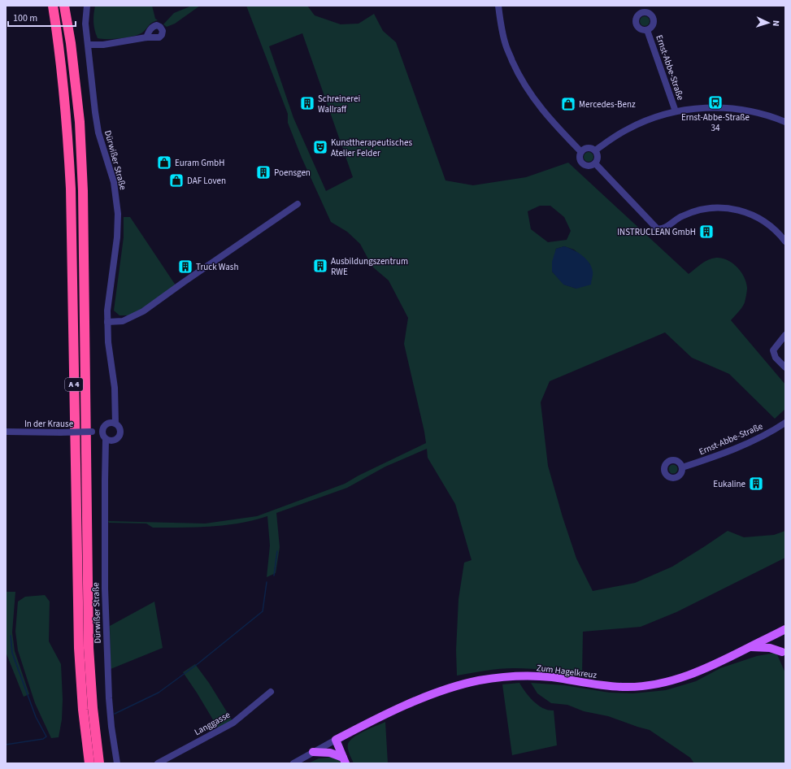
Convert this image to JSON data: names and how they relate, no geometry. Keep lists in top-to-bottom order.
{
  "streets": {
    "highway": ["A 4"],
    "main road": ["Zum Hagelkreuz"],
    "street": [
      "Ernst-Abbe-Straße",
      "Dürwißer Straße",
      "In der Krause",
      "Langgasse"
    ]
  },
  "crossings": [
    ["Dürwißer Straße", "In der Krause"]
  ],
  "places": {
    "bus stop": ["Ernst-Abbe-Straße 34"],
    "building": [
      "Schreinerei Wallraff",
      "Poensgen",
      "INSTRUCLEAN GmbH",
      "Ausbildungszentrum RWE",
      "Truck Wash",
      "Eukaline"
    ],
    "shop": ["Mercedes-Benz", "Euram GmbH", "DAF Loven"],
    "theatre": ["Kunsttherapeutisches Atelier Felder"]
  },
  "scale_bar": "100 m",
  "north": "right"
}
